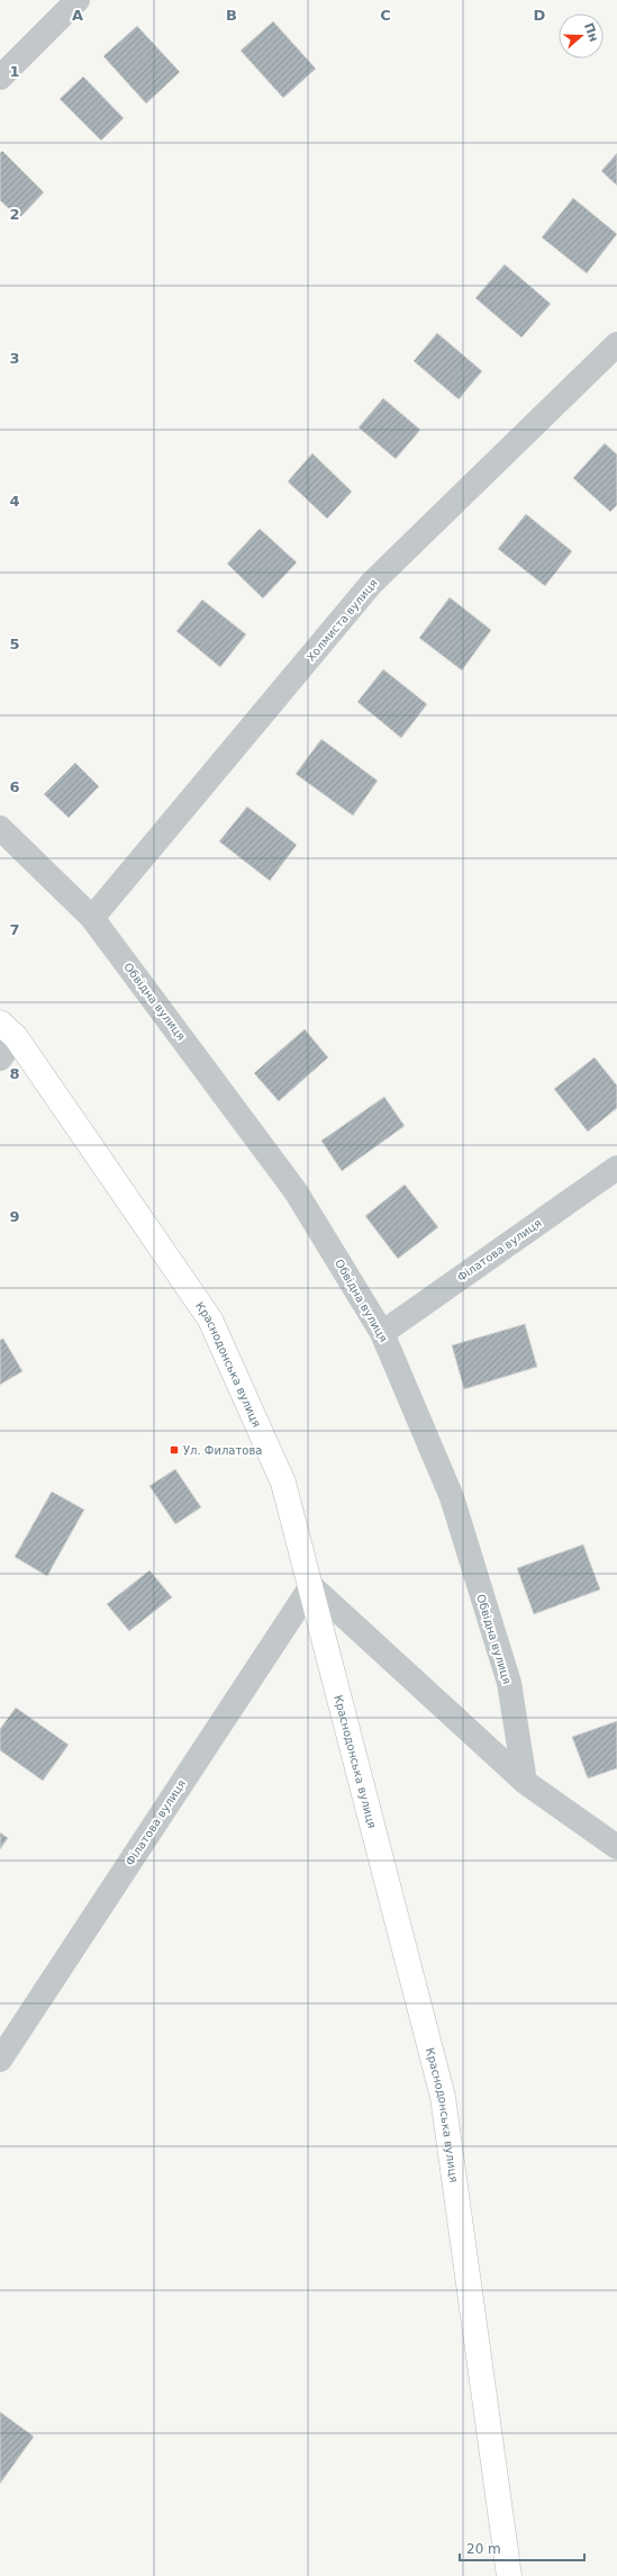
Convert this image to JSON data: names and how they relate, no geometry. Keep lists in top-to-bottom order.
{
  "streets": {
    "main road": ["Краснодонська вулиця"],
    "street": ["Холмиста вулиця", "Обвідна вулиця", "Філатова вулиця"]
  },
  "crossings": [
    ["Холмиста вулиця", "Обвідна вулиця"],
    ["Обвідна вулиця", "Філатова вулиця"],
    ["Філатова вулиця", "Краснодонська вулиця"]
  ],
  "places": {
    "transit": ["Ул. Филатова"]
  },
  "scale_bar": "20 m",
  "north": "right",
  "grid": {
    "columns": [
      "A",
      "B",
      "C",
      "D"
    ],
    "rows": [
      "1",
      "2",
      "3",
      "4",
      "5",
      "6",
      "7",
      "8",
      "9"
    ]
  }
}
